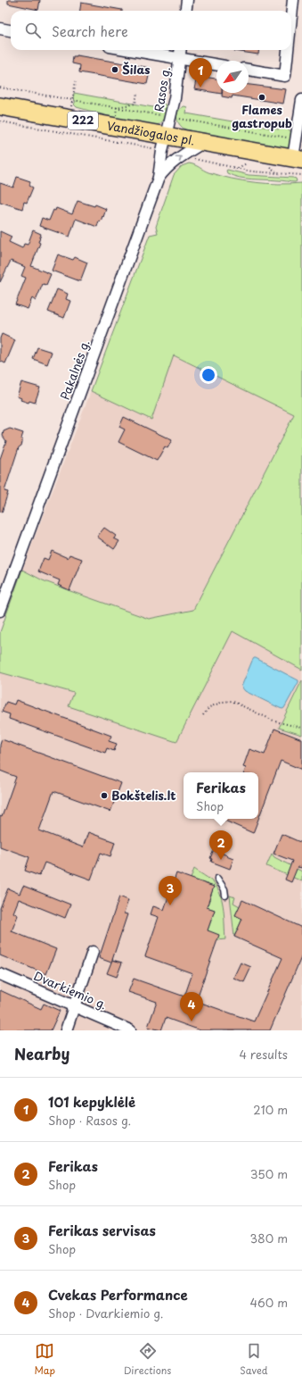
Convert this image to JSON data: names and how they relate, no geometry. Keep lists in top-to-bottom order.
{
  "streets": {
    "main road": ["222", "Vandžiogalos pl."],
    "street": ["Rasos g.", "Pakalnės g.", "Dvarkiemio g."]
  },
  "crossings": [
    ["Rasos g.", "Vandžiogalos pl."],
    ["Rasos g.", "Pakalnės g."],
    ["Vandžiogalos pl.", "Pakalnės g."]
  ],
  "places": ["Šilas", "Flames gastropub", "Bokštelis.lt"],
  "north": "bottom left",
  "page": {
    "search": "Search here",
    "pins": [
      "1",
      "2",
      "3",
      "4"
    ],
    "popup": ["Ferikas", "Shop"],
    "heading": ["Nearby", "4 results"],
    "list": [
      {
        "mark": "1",
        "name": "101 kepyklėlė",
        "note": "Shop · Rasos g.",
        "value": "210 m"
      },
      {
        "mark": "2",
        "name": "Ferikas",
        "note": "Shop",
        "value": "350 m"
      },
      {
        "mark": "3",
        "name": "Ferikas servisas",
        "note": "Shop",
        "value": "380 m"
      },
      {
        "mark": "4",
        "name": "Cvekas Performance",
        "note": "Shop · Dvarkiemio g.",
        "value": "460 m"
      }
    ],
    "nav": ["Map", "Directions", "Saved"]
  }
}
